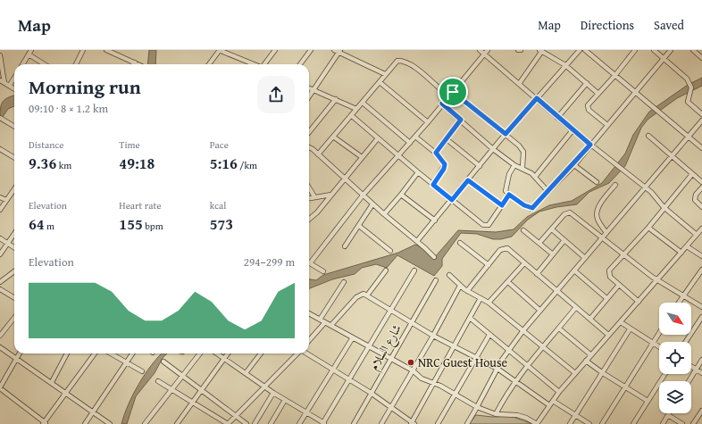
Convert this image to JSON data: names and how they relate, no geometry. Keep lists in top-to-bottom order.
{
  "streets": {
    "street": ["شارع السلام"]
  },
  "places": ["NRC Guest House"],
  "north": "bottom right",
  "page": {
    "header": "Map",
    "nav": ["Map", "Directions", "Saved"],
    "heading": ["Morning run", "09:10 · 8 × 1.2 km"],
    "stats": [
      ["Distance", "9.36 km"],
      ["Time", "49:18"],
      ["Pace", "5:16 /km"],
      ["Elevation", "64 m"],
      ["Heart rate", "155 bpm"],
      ["kcal", "573"]
    ],
    "chart": ["Elevation", "294–299 m"]
  }
}
